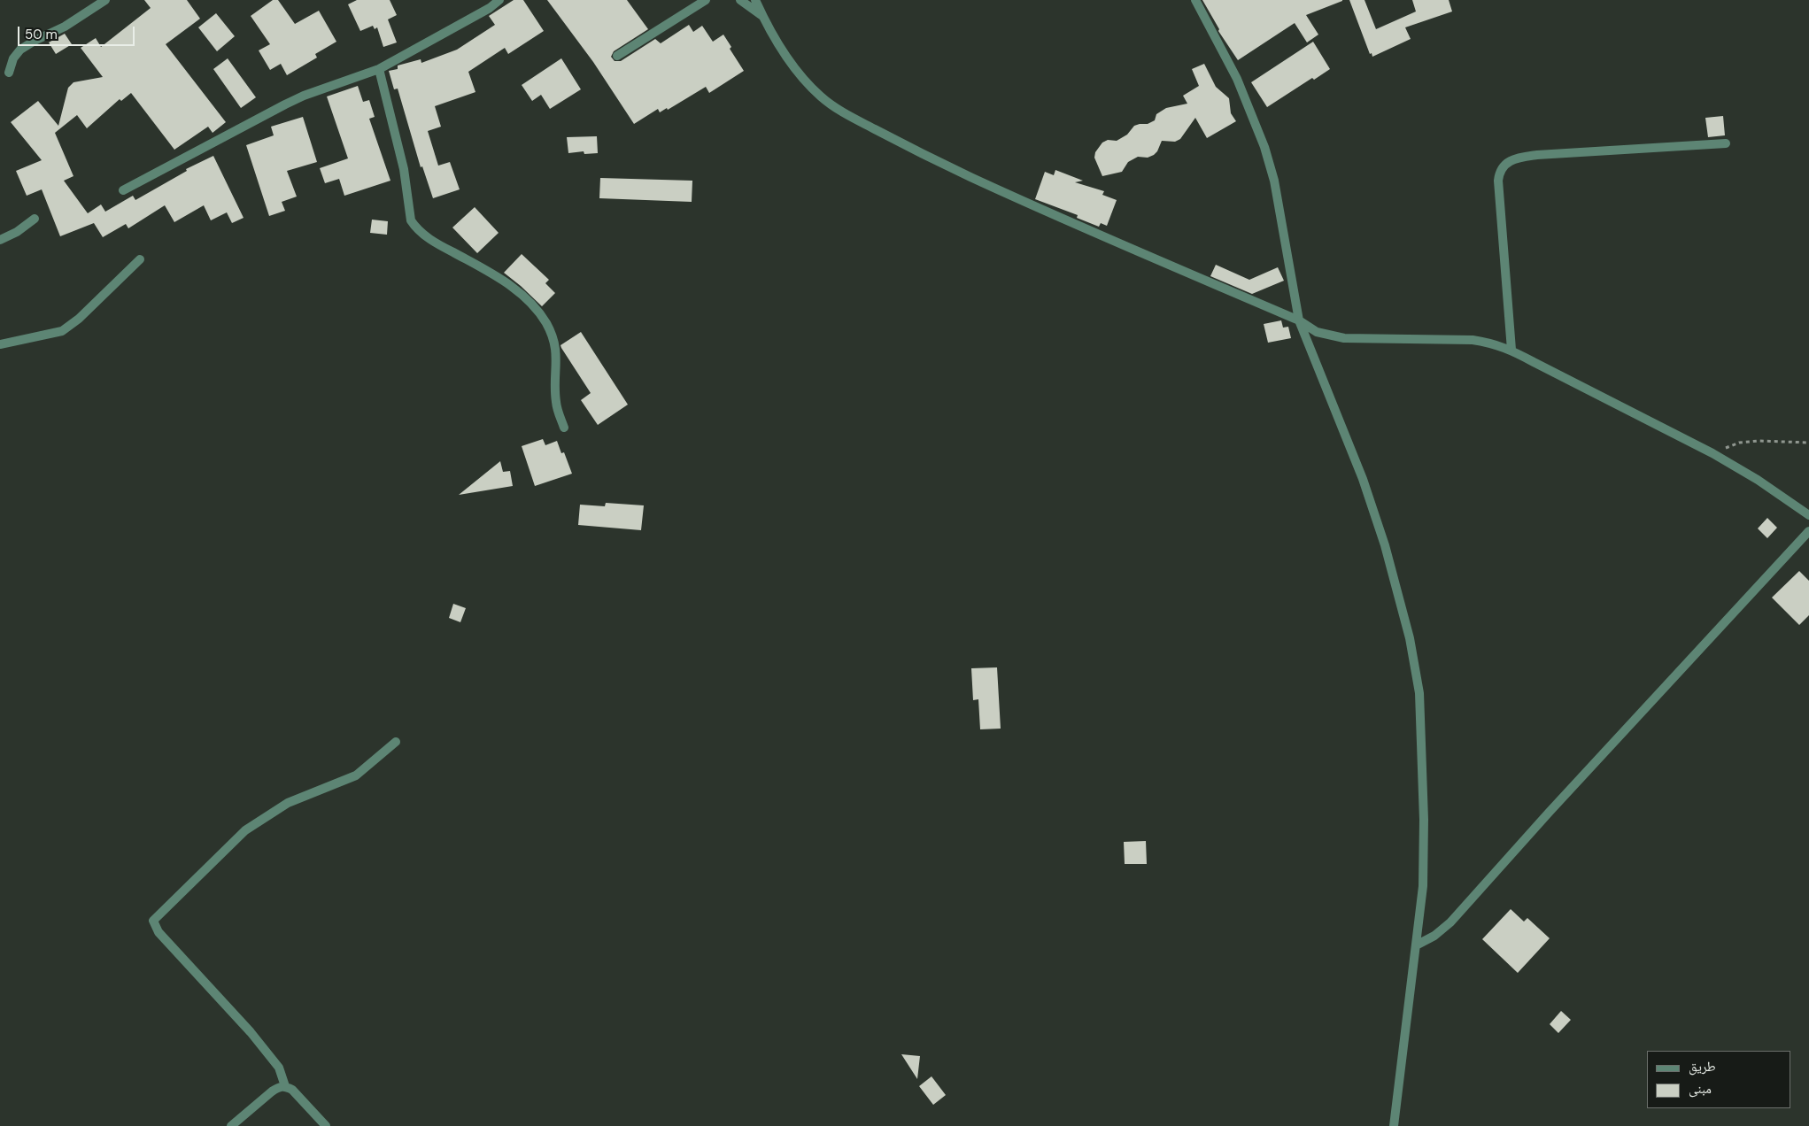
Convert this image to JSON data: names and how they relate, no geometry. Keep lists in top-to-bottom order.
{
  "legend": ["طريق", "مبنى"],
  "scale_bar": "50 m"
}
